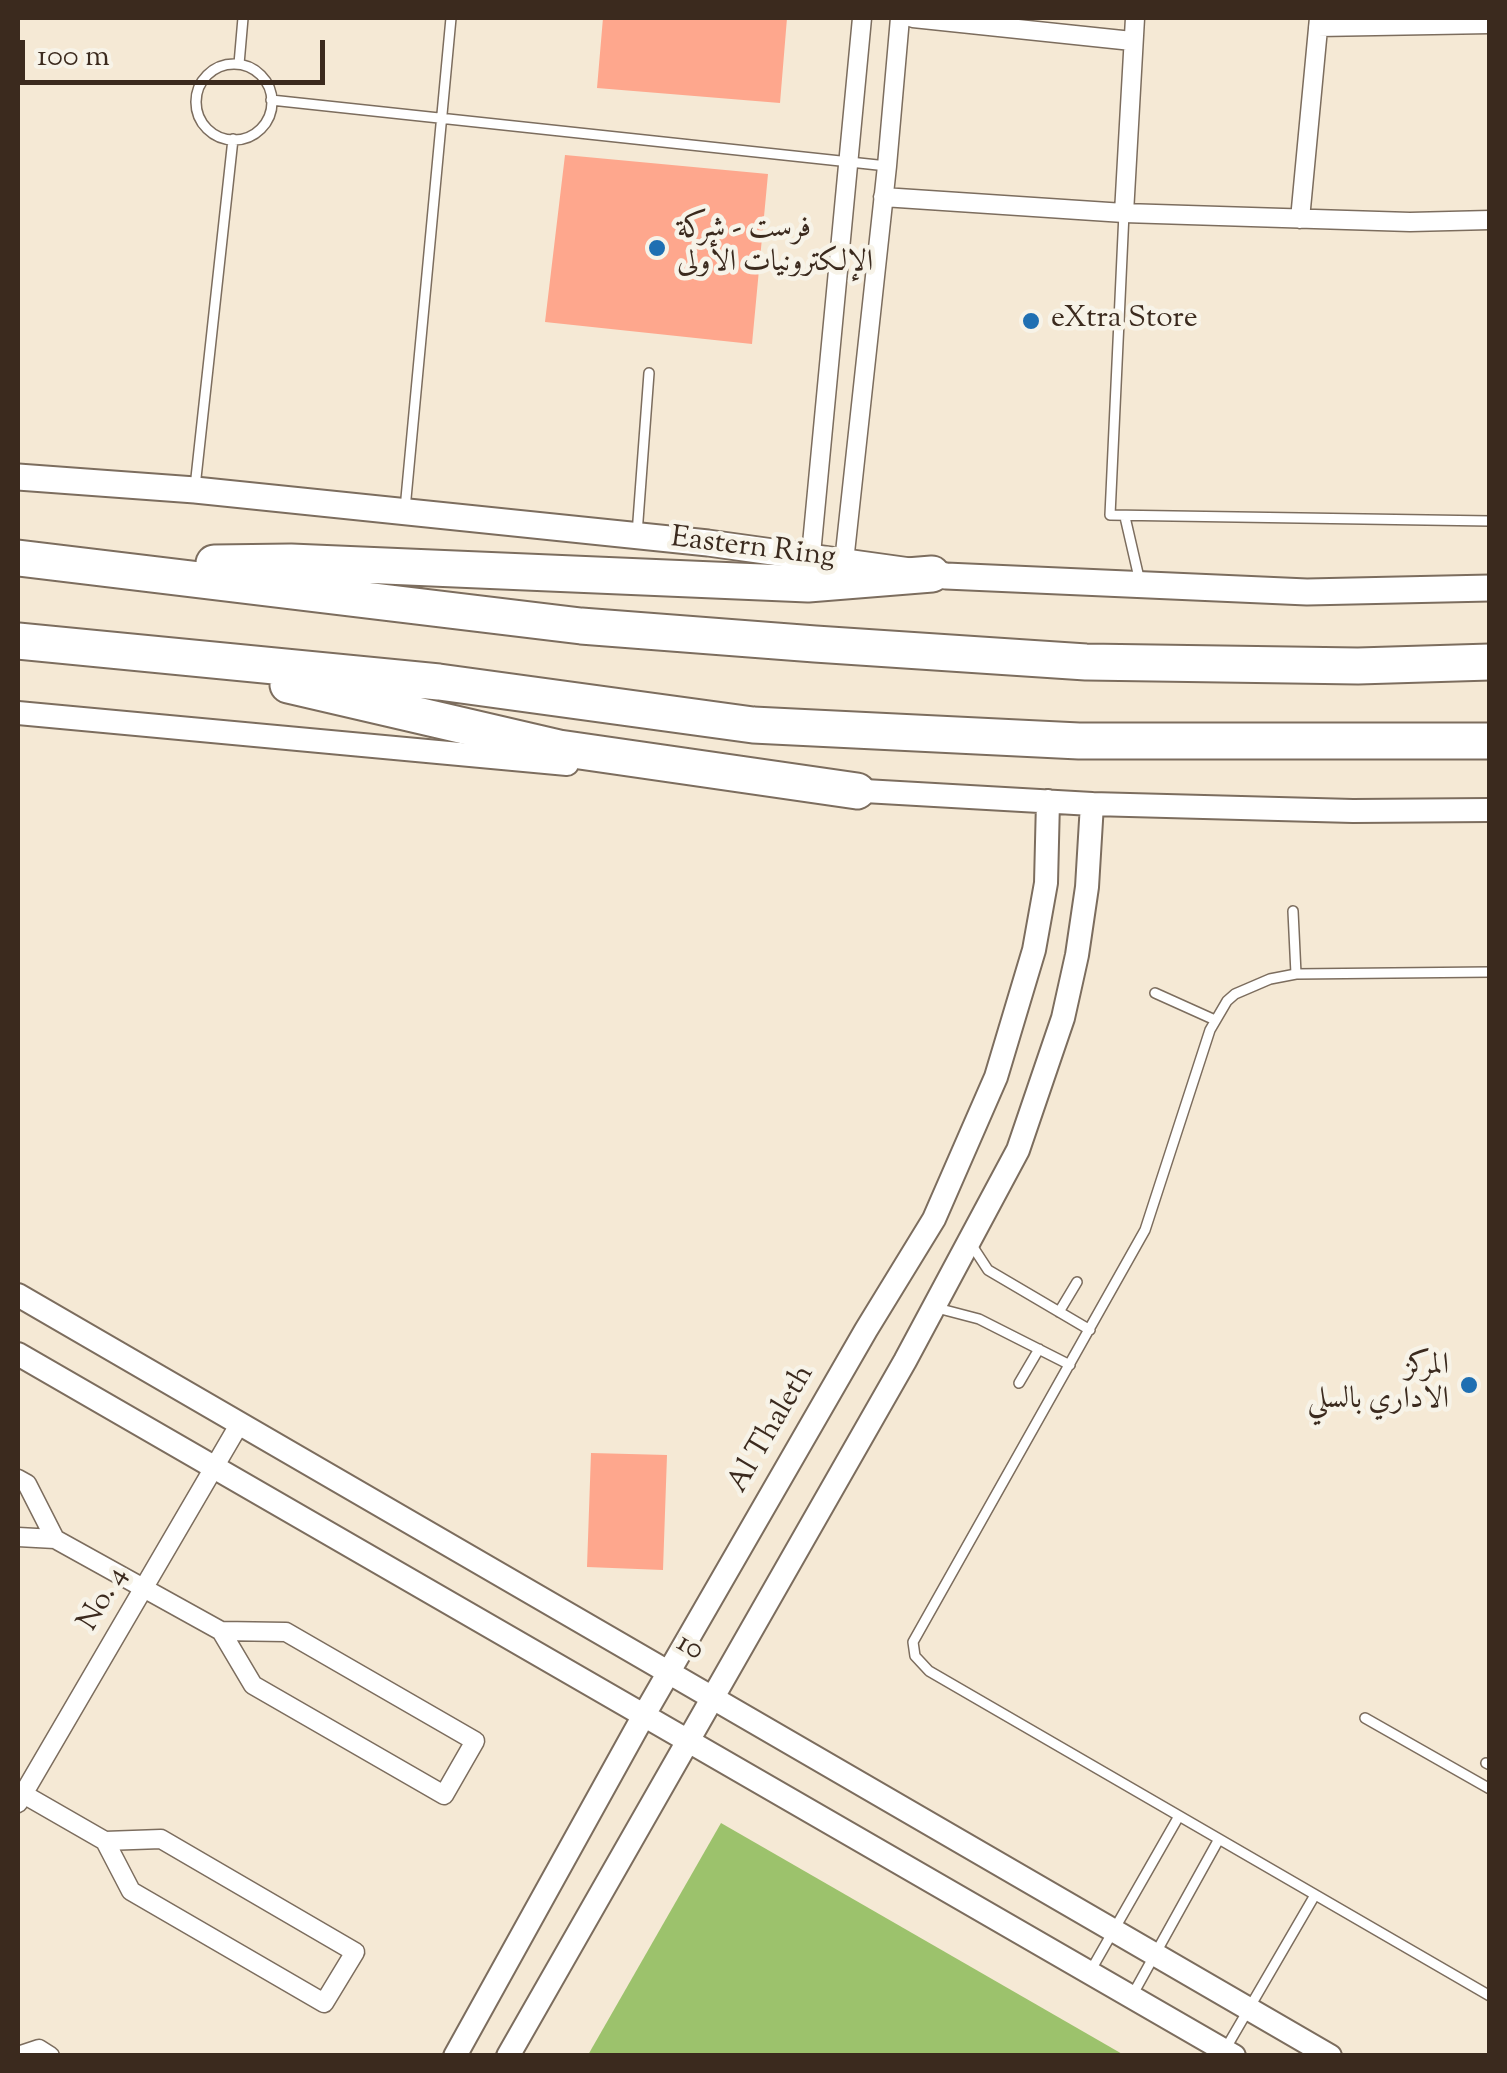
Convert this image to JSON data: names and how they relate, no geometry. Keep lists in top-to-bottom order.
{
  "streets": {
    "main road": ["Eastern Ring"],
    "street": ["Al Thaleth", "No. 4", "10"]
  },
  "crossings": [
    ["Al Thaleth", "10"],
    ["No. 4", "10"]
  ],
  "places": ["فرست - شركة الإلكترونيات الأولى", "eXtra Store", "المركز الاداري بالسلي"],
  "scale_bar": "100 m"
}
